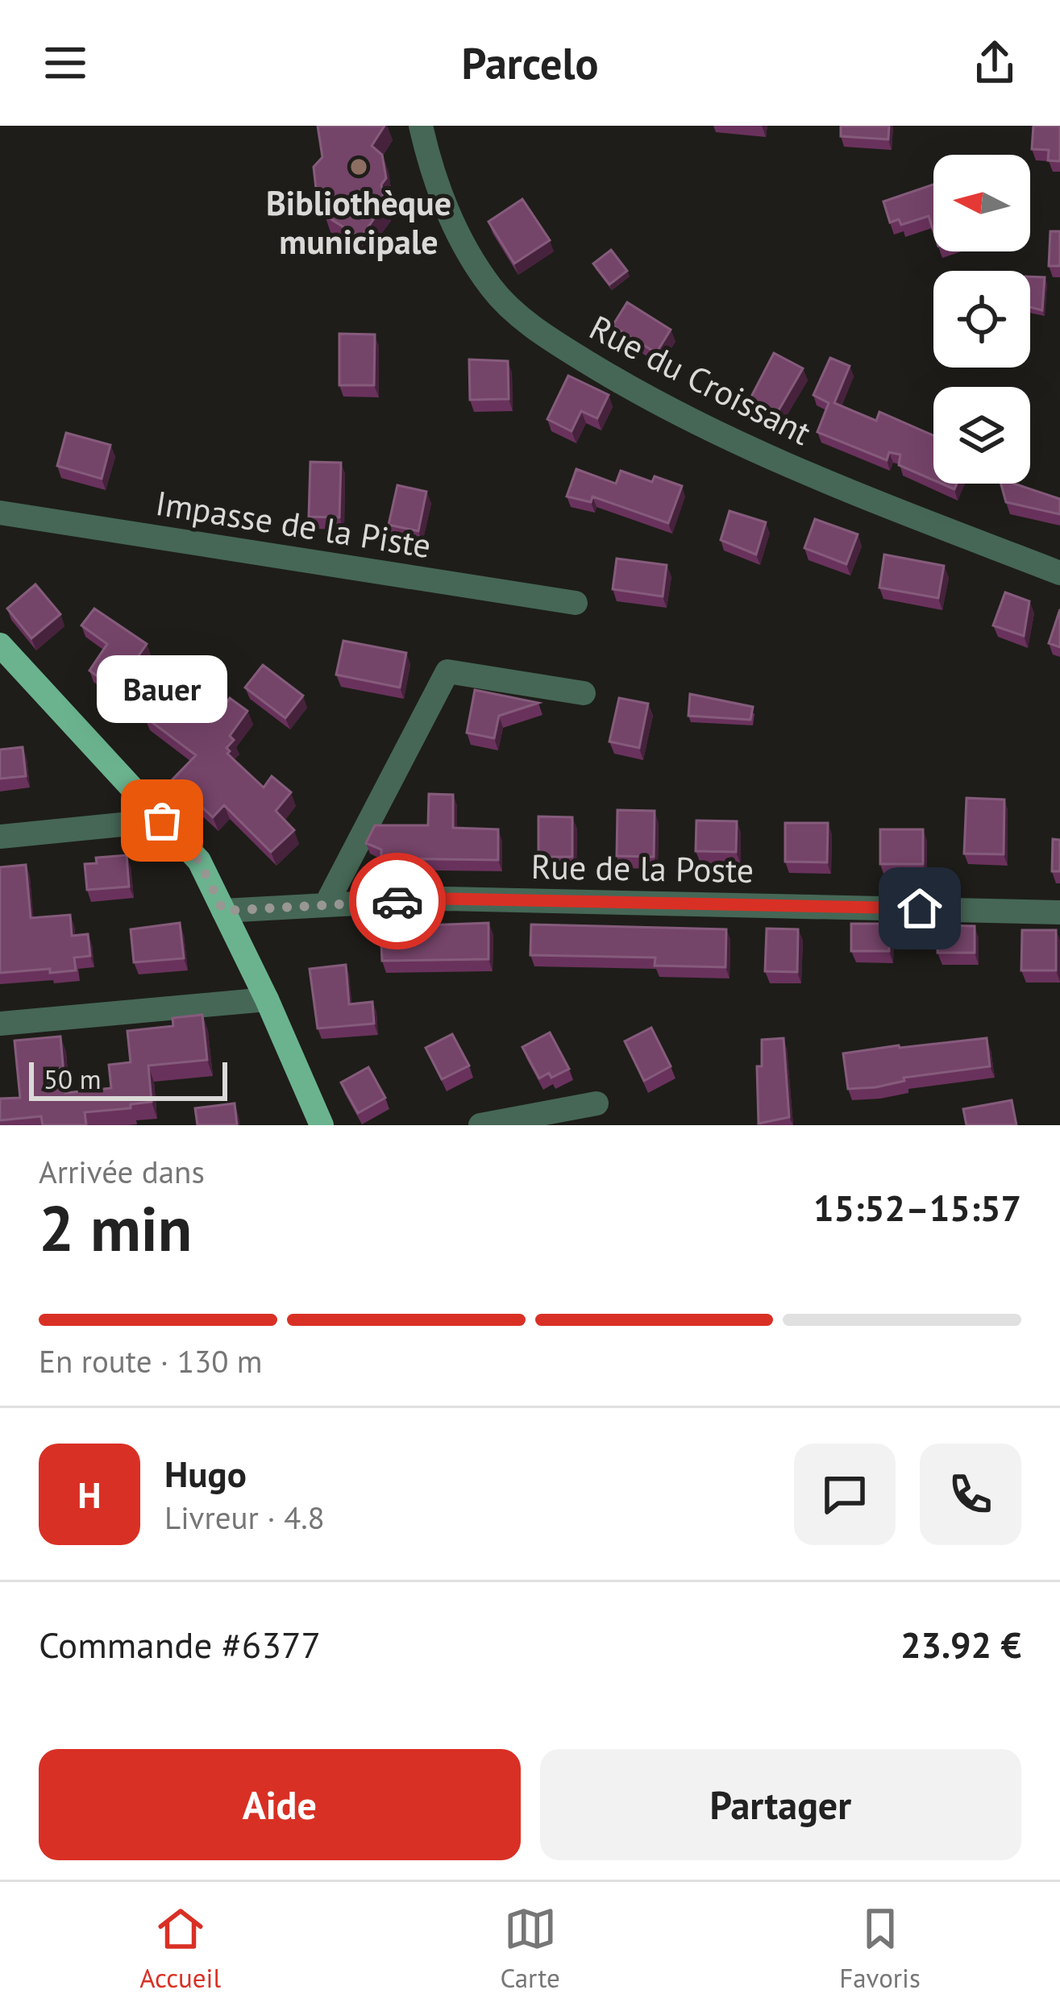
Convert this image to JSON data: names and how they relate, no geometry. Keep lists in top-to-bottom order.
{
  "streets": {
    "street": ["Rue du Croissant", "Impasse de la Piste", "Rue de la Poste"]
  },
  "places": ["Bibliothèque municipale", "Bauer"],
  "scale_bar": "50 m",
  "north": "left",
  "page": {
    "header": "Parcelo",
    "bubble": "Bauer",
    "scale": "50 m",
    "heading": ["2 min", "Arrivée dans", "15:52–15:57"],
    "panel": [
      "Hugo",
      "Livreur · 4.8",
      "Commande #6377",
      "23.92 €"
    ],
    "bar": "En route · 130 m",
    "round": "H",
    "buttons": ["Aide", "Partager"],
    "tabs": ["Accueil", "Carte", "Favoris"]
  }
}
